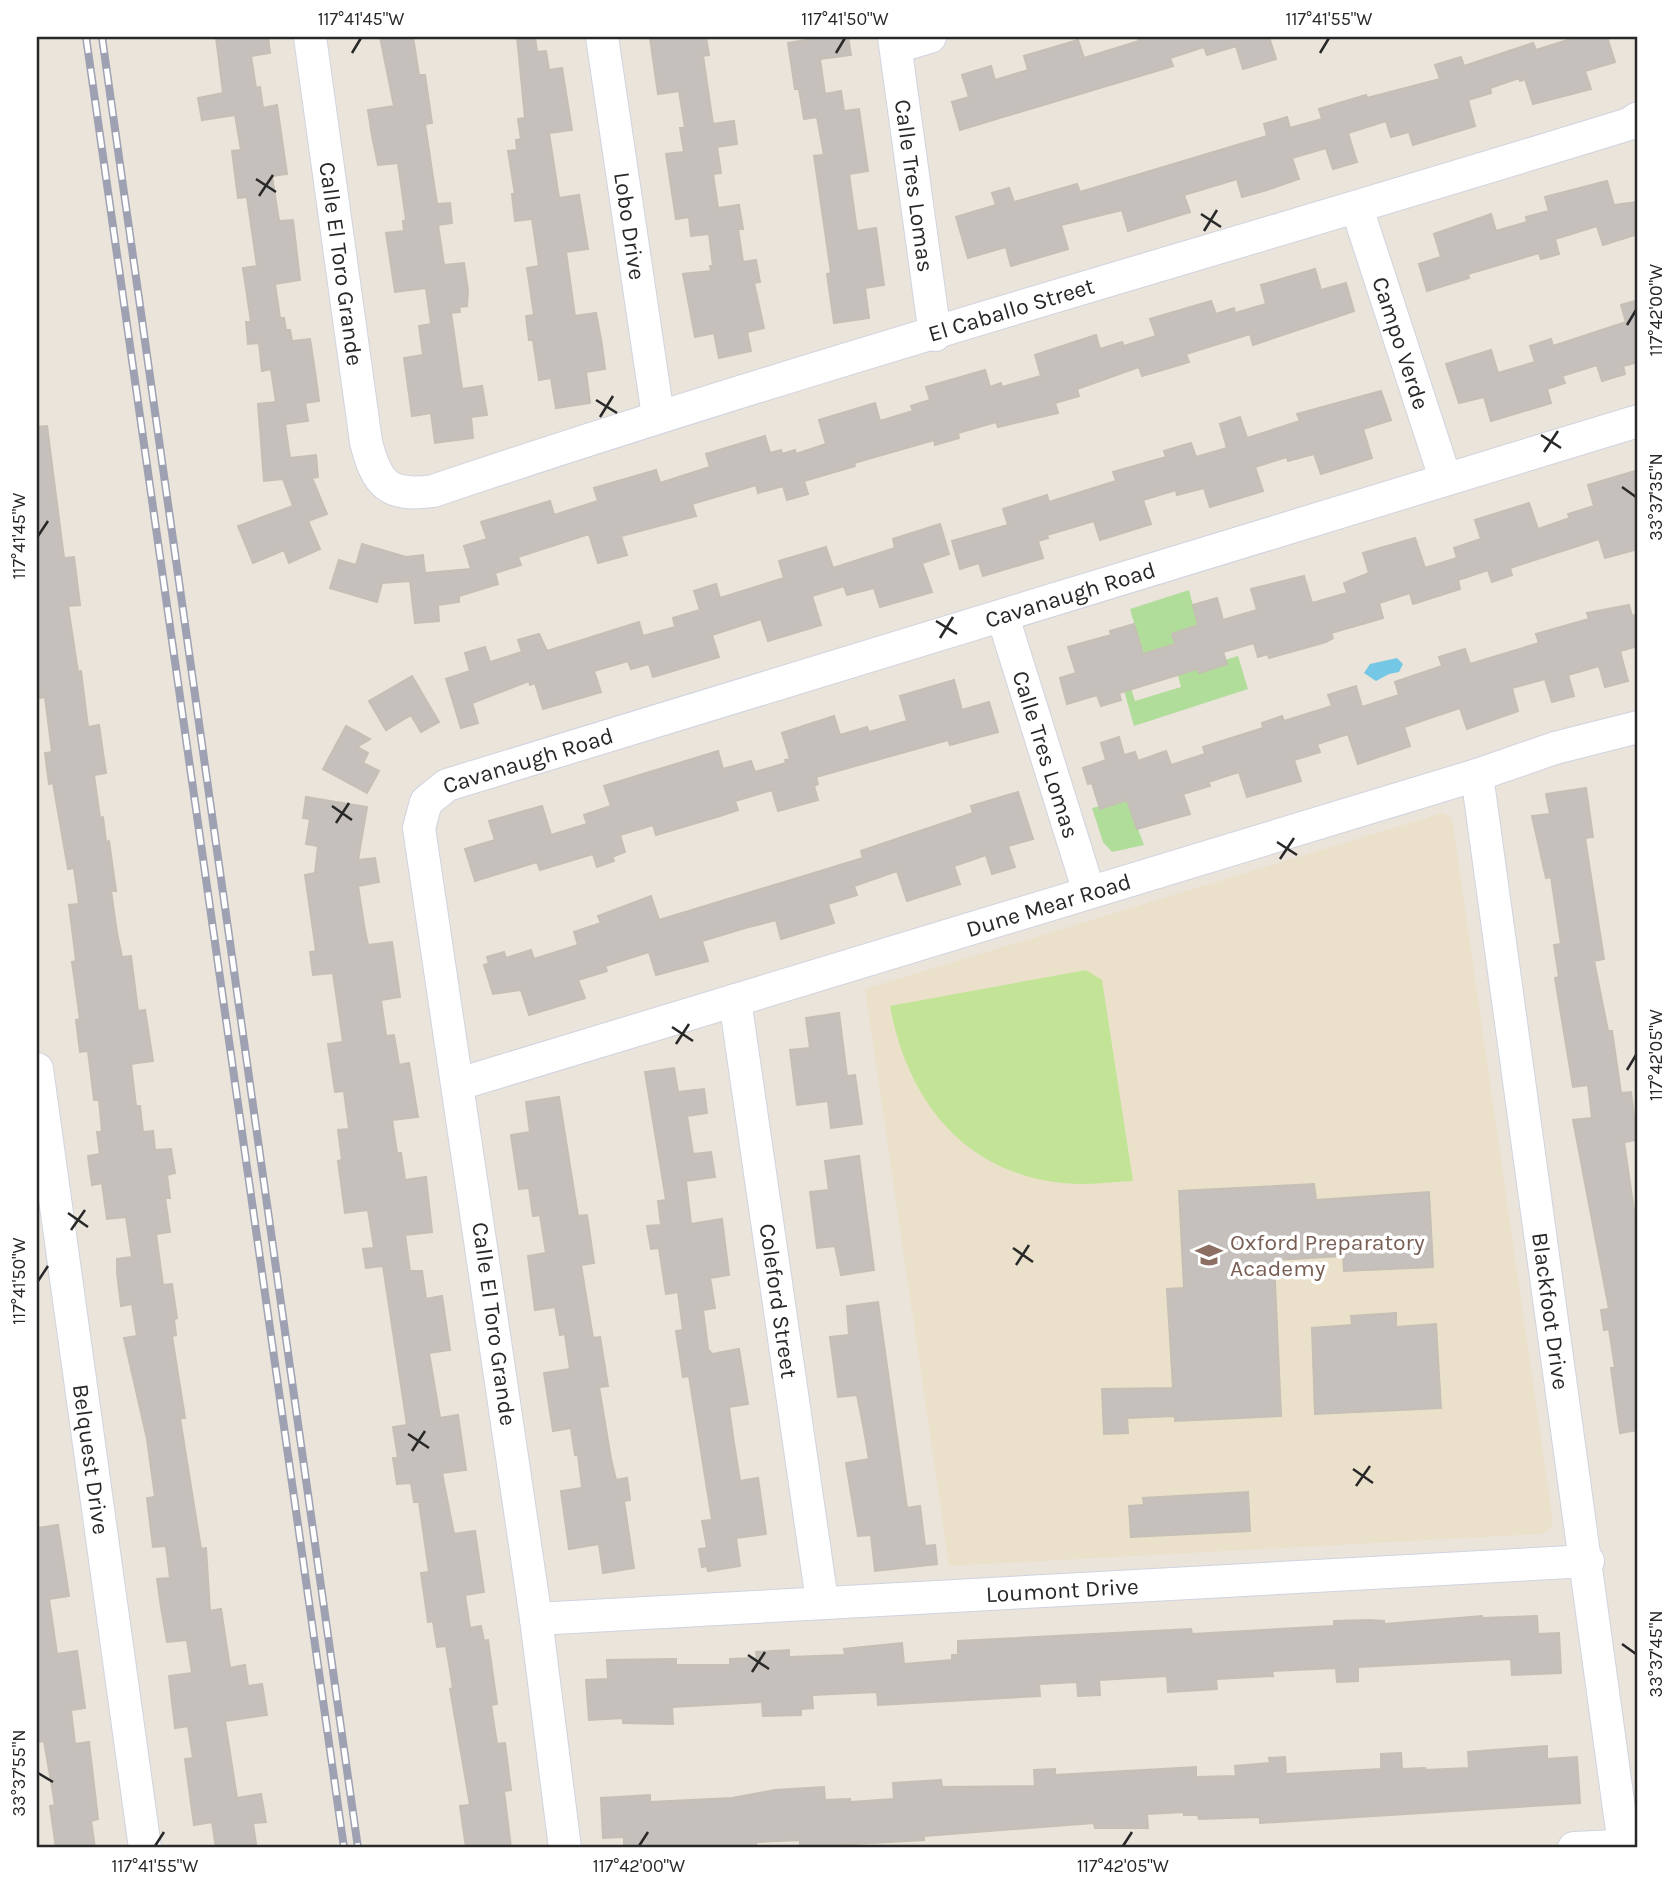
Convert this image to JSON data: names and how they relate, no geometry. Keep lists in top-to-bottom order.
{
  "streets": {
    "street": [
      "Calle Tres Lomas",
      "Lobo Drive",
      "Calle El Toro Grande",
      "El Caballo Street",
      "Campo Verde",
      "Cavanaugh Road",
      "Dune Mear Road",
      "Coleford Street",
      "Blackfoot Drive",
      "Belquest Drive",
      "Loumont Drive"
    ]
  },
  "crossings": [
    ["Calle Tres Lomas", "El Caballo Street"],
    ["Calle Tres Lomas", "Cavanaugh Road"],
    ["Calle Tres Lomas", "Dune Mear Road"],
    ["Lobo Drive", "El Caballo Street"],
    ["Calle El Toro Grande", "El Caballo Street"],
    ["Calle El Toro Grande", "Cavanaugh Road"],
    ["Calle El Toro Grande", "Dune Mear Road"],
    ["Calle El Toro Grande", "Loumont Drive"],
    ["El Caballo Street", "Campo Verde"],
    ["Campo Verde", "Cavanaugh Road"],
    ["Dune Mear Road", "Coleford Street"],
    ["Dune Mear Road", "Blackfoot Drive"],
    ["Coleford Street", "Loumont Drive"],
    ["Blackfoot Drive", "Loumont Drive"]
  ],
  "places": {
    "school or university": ["Oxford Preparatory Academy"]
  },
  "coordinates": [
    "117°41'45\"W",
    "117°41'50\"W",
    "117°41'55\"W",
    "117°42'00\"W",
    "33°37'35\"N",
    "117°42'05\"W",
    "33°37'45\"N",
    "33°37'55\"N"
  ]
}
